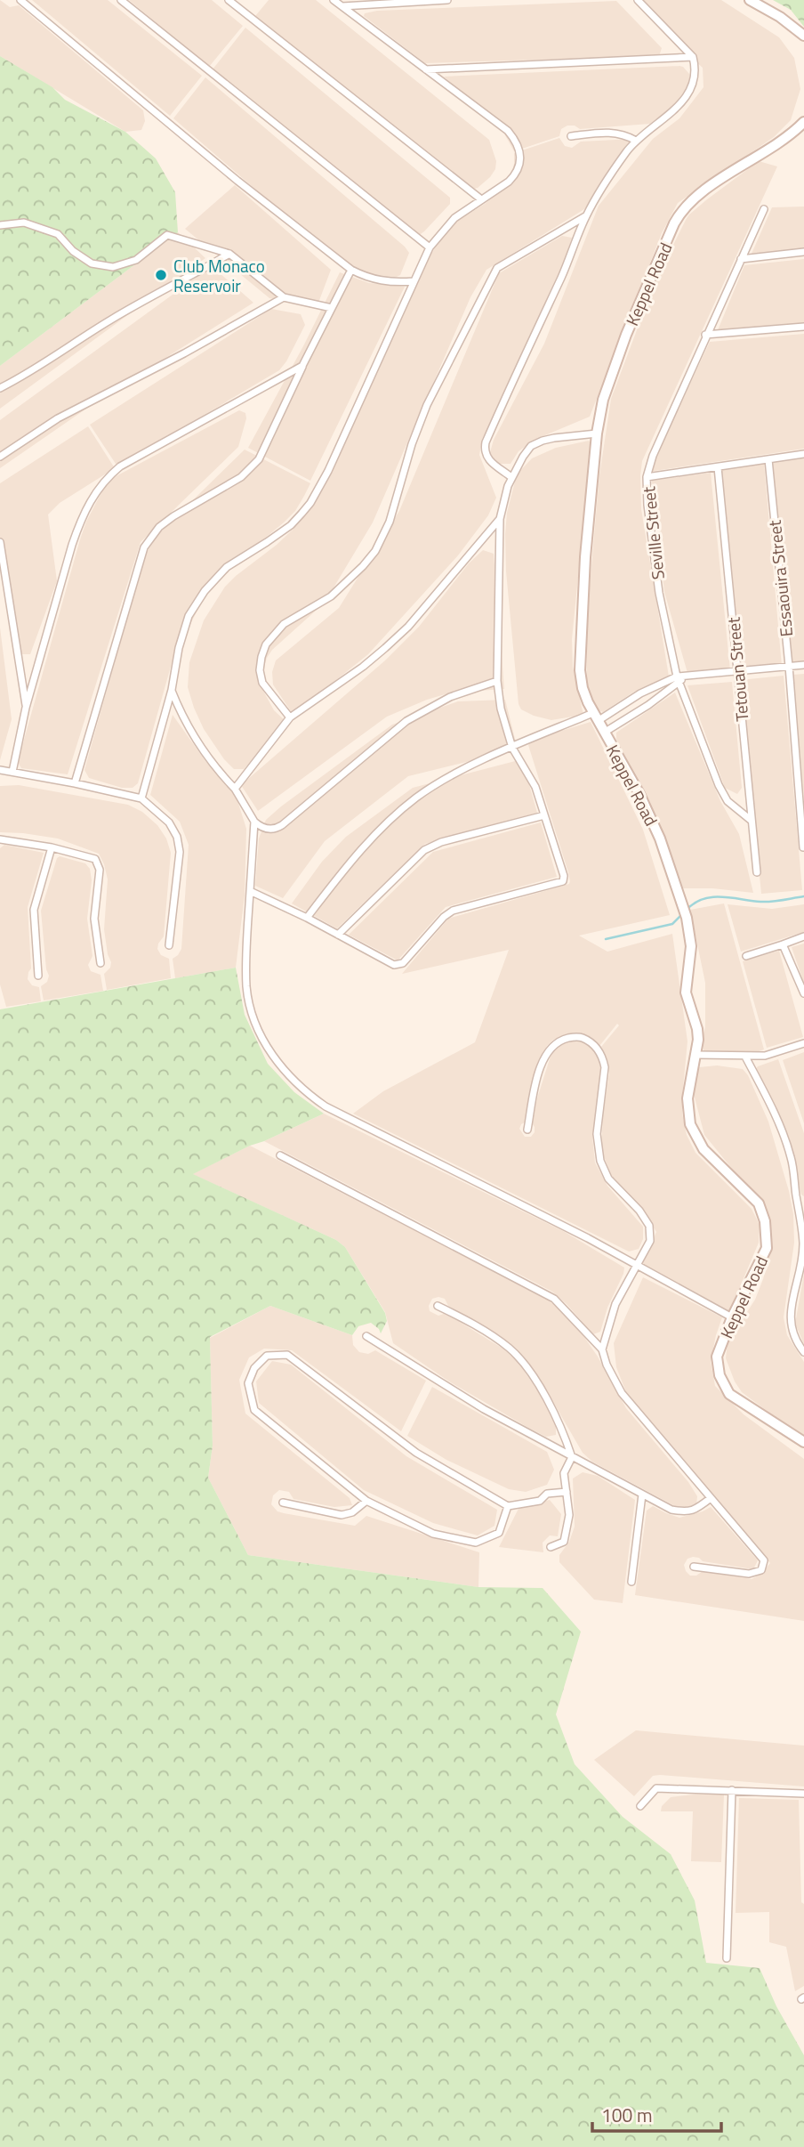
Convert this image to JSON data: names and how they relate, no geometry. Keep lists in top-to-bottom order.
{
  "streets": {
    "street": [
      "Keppel Road",
      "Seville Street",
      "Essaouira Street",
      "Tetouan Street"
    ]
  },
  "crossings": [
    ["Seville Street", "Tetouan Street"]
  ],
  "places": ["Club Monaco Reservoir"],
  "scale_bar": "100 m"
}
